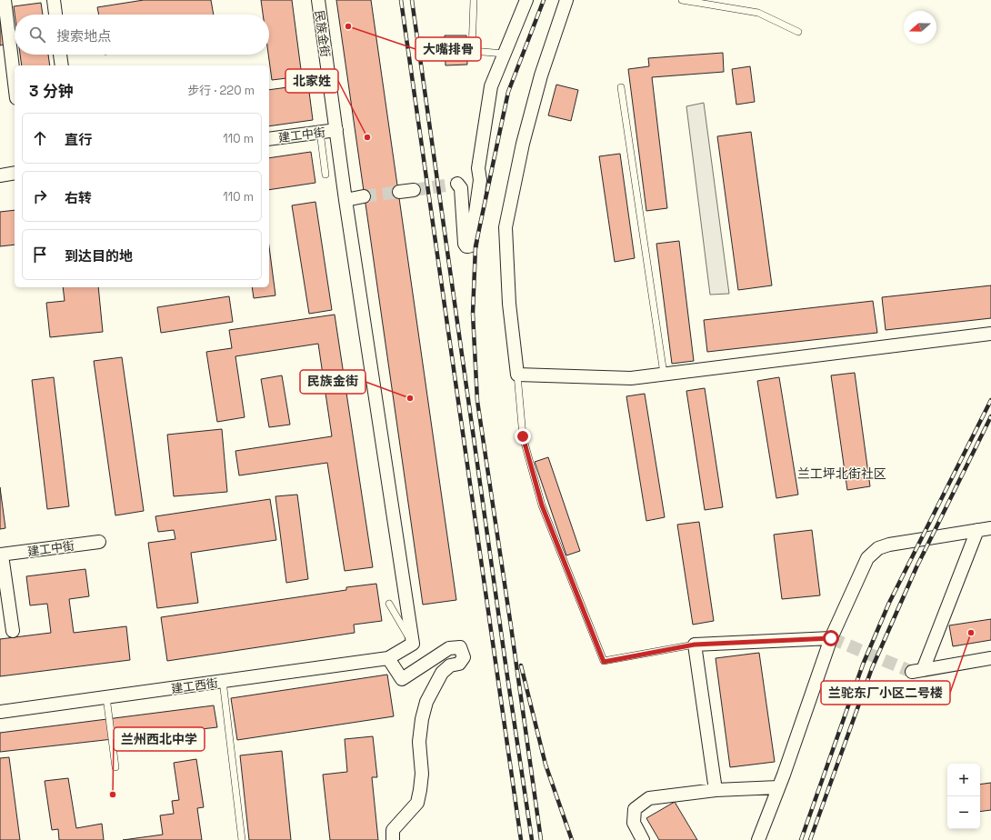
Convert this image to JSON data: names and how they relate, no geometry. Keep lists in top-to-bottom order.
{
  "streets": {
    "street": ["民族金街", "建工中街", "建工西街"]
  },
  "crossings": [
    ["民族金街", "建工中街"]
  ],
  "districts": ["兰工坪北街社区"],
  "places": [
    "大嘴排骨",
    "北家姓",
    "民族金街",
    "兰驼东厂小区二号楼",
    "兰州西北中学"
  ],
  "north": "left",
  "page": {
    "search": "搜索地点",
    "heading": ["3 分钟", "步行 · 220 m"],
    "list": [
      ["直行", "110 m"],
      ["右转", "110 m"],
      "到达目的地"
    ],
    "map_buttons": ["+", "−"]
  }
}
